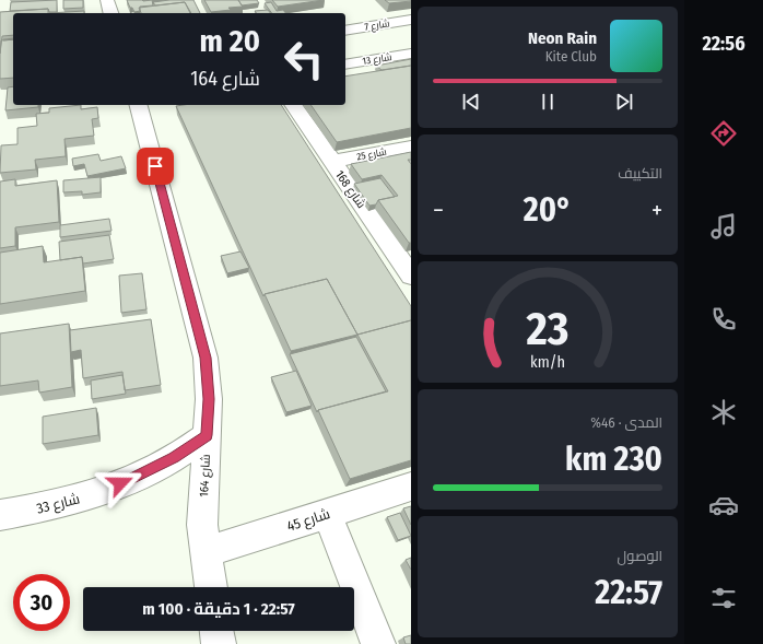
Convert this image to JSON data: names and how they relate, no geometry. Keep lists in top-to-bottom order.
{
  "streets": {
    "street": [
      "شارع 7",
      "شارع 13",
      "شارع 25",
      "شارع 168",
      "شارع 164",
      "شارع 33",
      "شارع 45"
    ]
  },
  "crossings": [
    ["شارع 25", "شارع 168"],
    ["شارع 164", "شارع 33"],
    ["شارع 164", "شارع 45"]
  ],
  "page": {
    "tabs": "22:56",
    "turn": ["20 m", "شارع 164"],
    "song": ["Neon Rain", "Kite Club"],
    "tile": [
      "التكييف",
      ["المدى · 46%", "230 km"],
      ["الوصول", "22:57"]
    ],
    "heat": ["−", "20°", "+"],
    "limit": "30",
    "trip": "22:57 · 1 دقيقة · 100 m",
    "gauge": ["23", "km/h"]
  }
}
